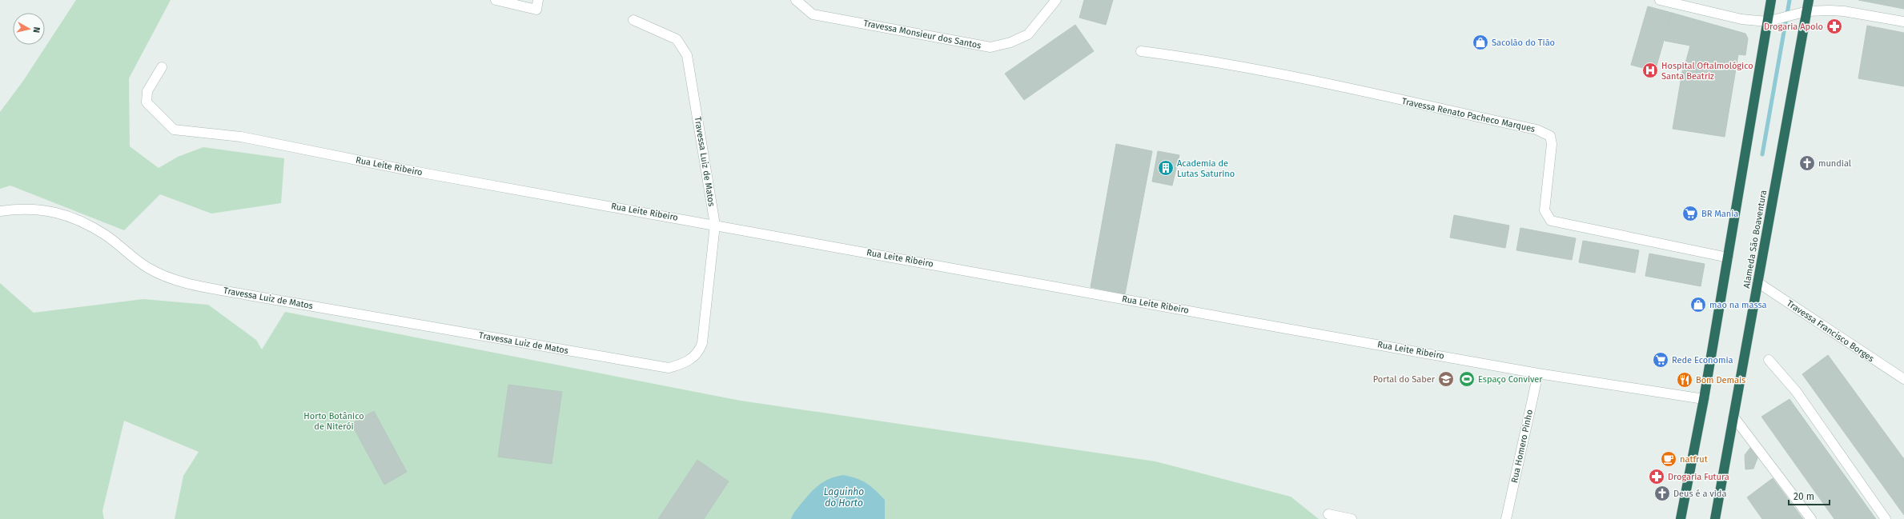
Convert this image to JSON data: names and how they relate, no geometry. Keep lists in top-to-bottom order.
{
  "streets": {
    "highway": ["Alameda São Boaventura"],
    "street": [
      "Travessa Monsieur dos Santos",
      "Travessa Renato Pacheco Marques",
      "Travessa Luiz de Matos",
      "Rua Leite Ribeiro",
      "Travessa Francisco Borges",
      "Rua Homero Pinho"
    ]
  },
  "crossings": [
    ["Travessa Luiz de Matos", "Rua Leite Ribeiro"],
    ["Rua Leite Ribeiro", "Rua Homero Pinho"],
    ["Alameda São Boaventura", "Travessa Francisco Borges"]
  ],
  "water": ["Laguinho do Horto"],
  "parks": ["Horto Botânico de Niterói"],
  "places": {
    "pharmacy": ["Drogaria Apolo", "Drogaria Futura"],
    "shop": ["Sacolão do Tião", "mao na massa"],
    "hospital": ["Hospital Oftalmológico Santa Beatriz"],
    "church": ["mundial", "Deus é a vida"],
    "building": ["Academia de Lutas Saturino"],
    "supermarket": ["BR Mania", "Rede Economia"],
    "school or university": ["Portal do Saber"],
    "sports": ["Espaço Conviver"],
    "restaurant": ["Bom Demais"],
    "cafe": ["natfrut"]
  },
  "scale_bar": "20 m",
  "north": "right"
}
